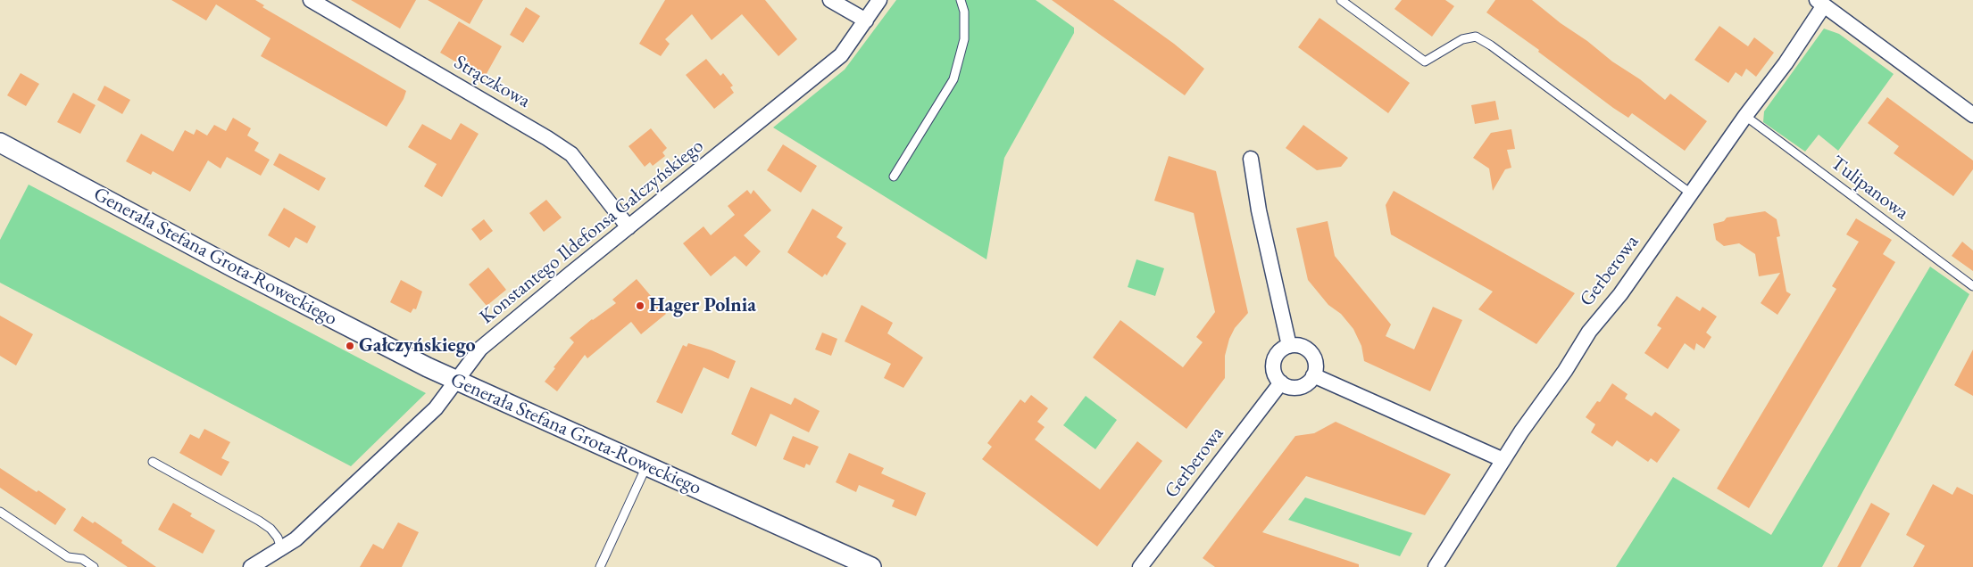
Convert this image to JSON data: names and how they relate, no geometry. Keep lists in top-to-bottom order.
{
  "streets": {
    "street": [
      "Strączkowa",
      "Konstantego Ildefonsa Gałczyńskiego",
      "Generała Stefana Grota-Roweckiego",
      "Gerberowa"
    ],
    "lane": ["Tulipanowa"]
  },
  "crossings": [
    ["Strączkowa", "Konstantego Ildefonsa Gałczyńskiego"],
    ["Tulipanowa", "Gerberowa"],
    ["Konstantego Ildefonsa Gałczyńskiego", "Generała Stefana Grota-Roweckiego"]
  ],
  "places": ["Hager Polnia", "Gałczyńskiego"]
}
